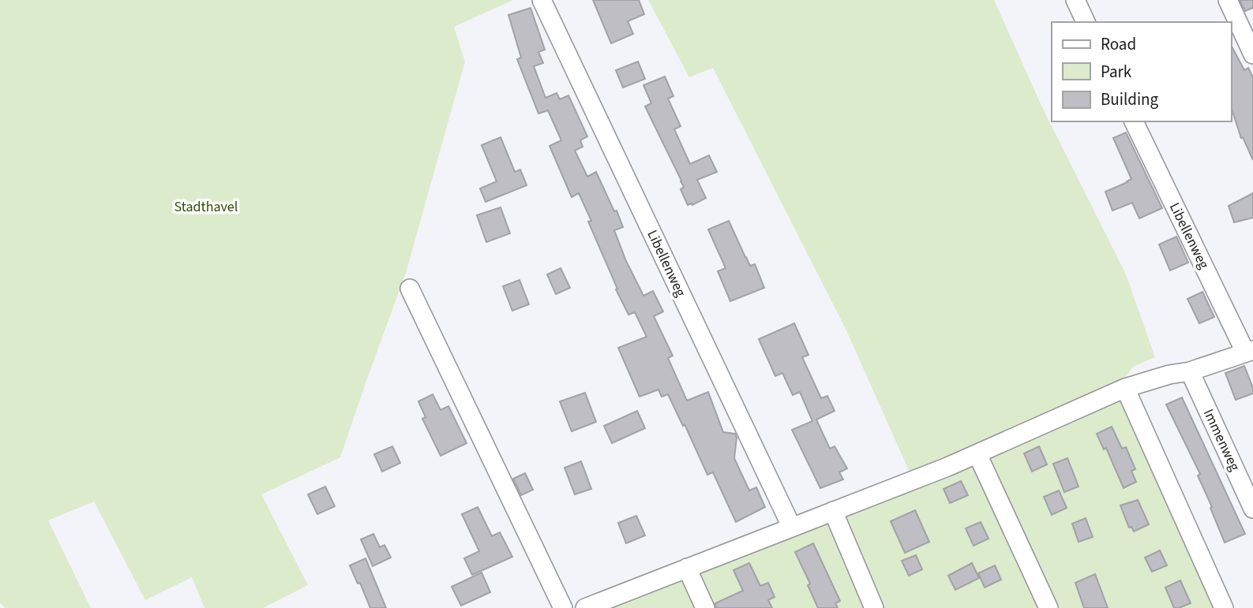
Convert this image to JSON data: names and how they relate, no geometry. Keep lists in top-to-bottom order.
{
  "streets": {
    "street": ["Libellenweg", "Immenweg"]
  },
  "crossings": [
    ["Libellenweg", "Immenweg"]
  ],
  "parks": ["Stadthavel"],
  "legend": ["Road", "Park", "Building"]
}
